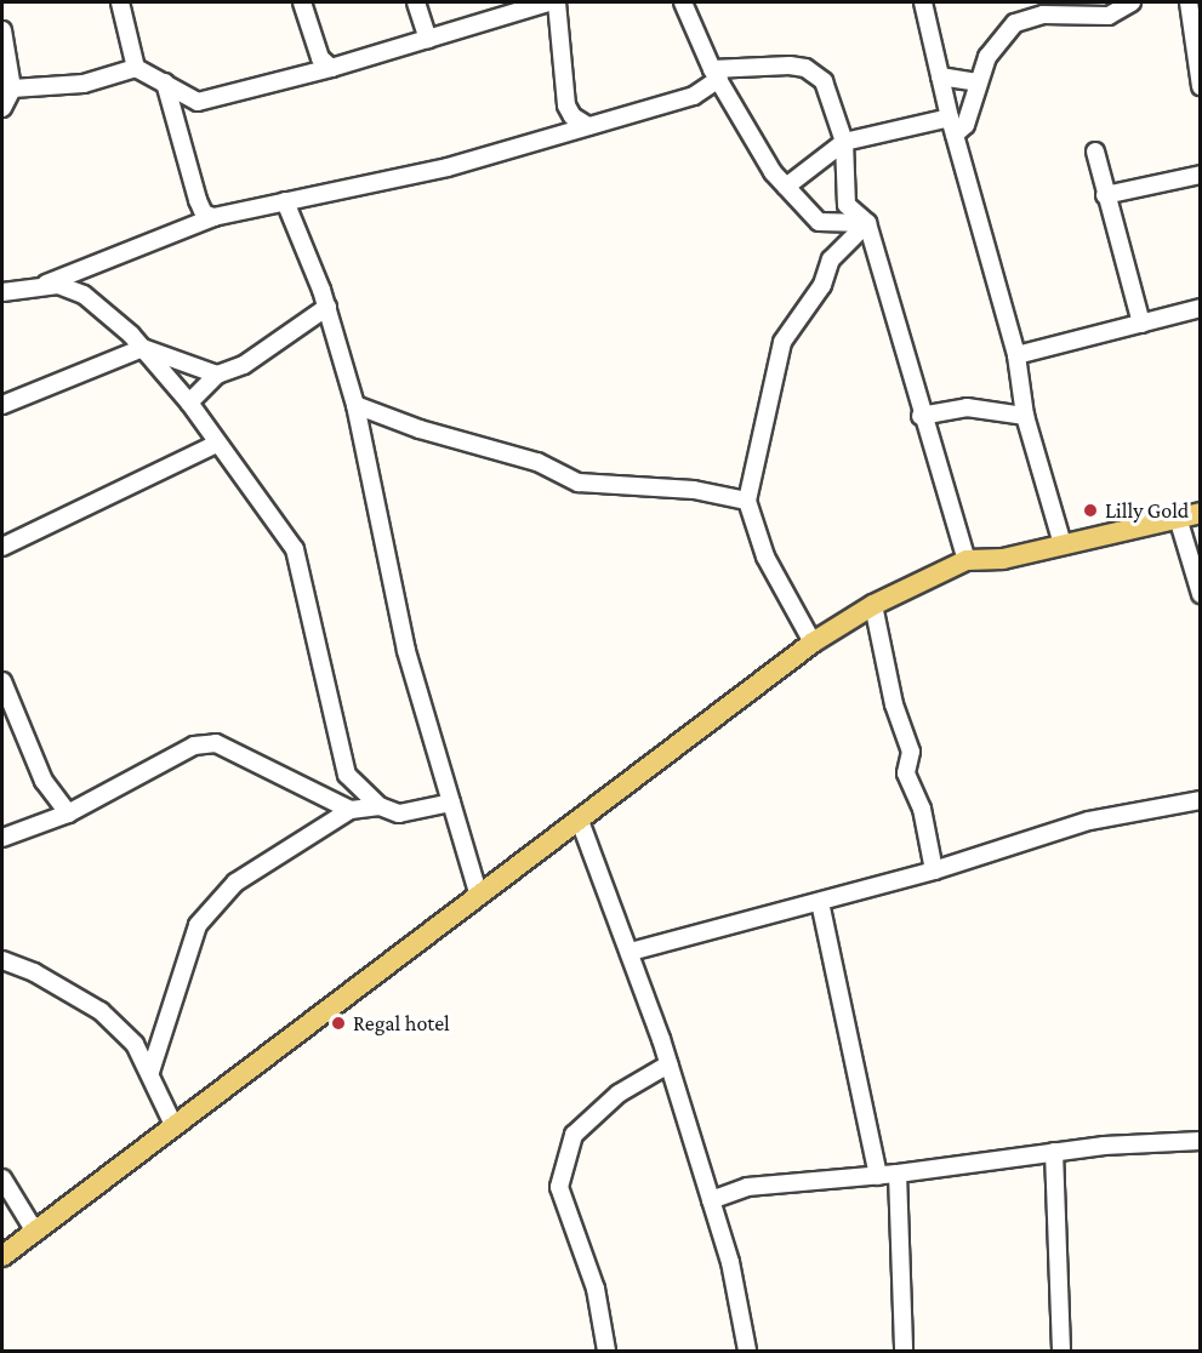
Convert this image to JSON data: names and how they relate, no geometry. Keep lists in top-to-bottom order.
{
  "places": ["Lilly Gold", "Regal hotel"]
}
